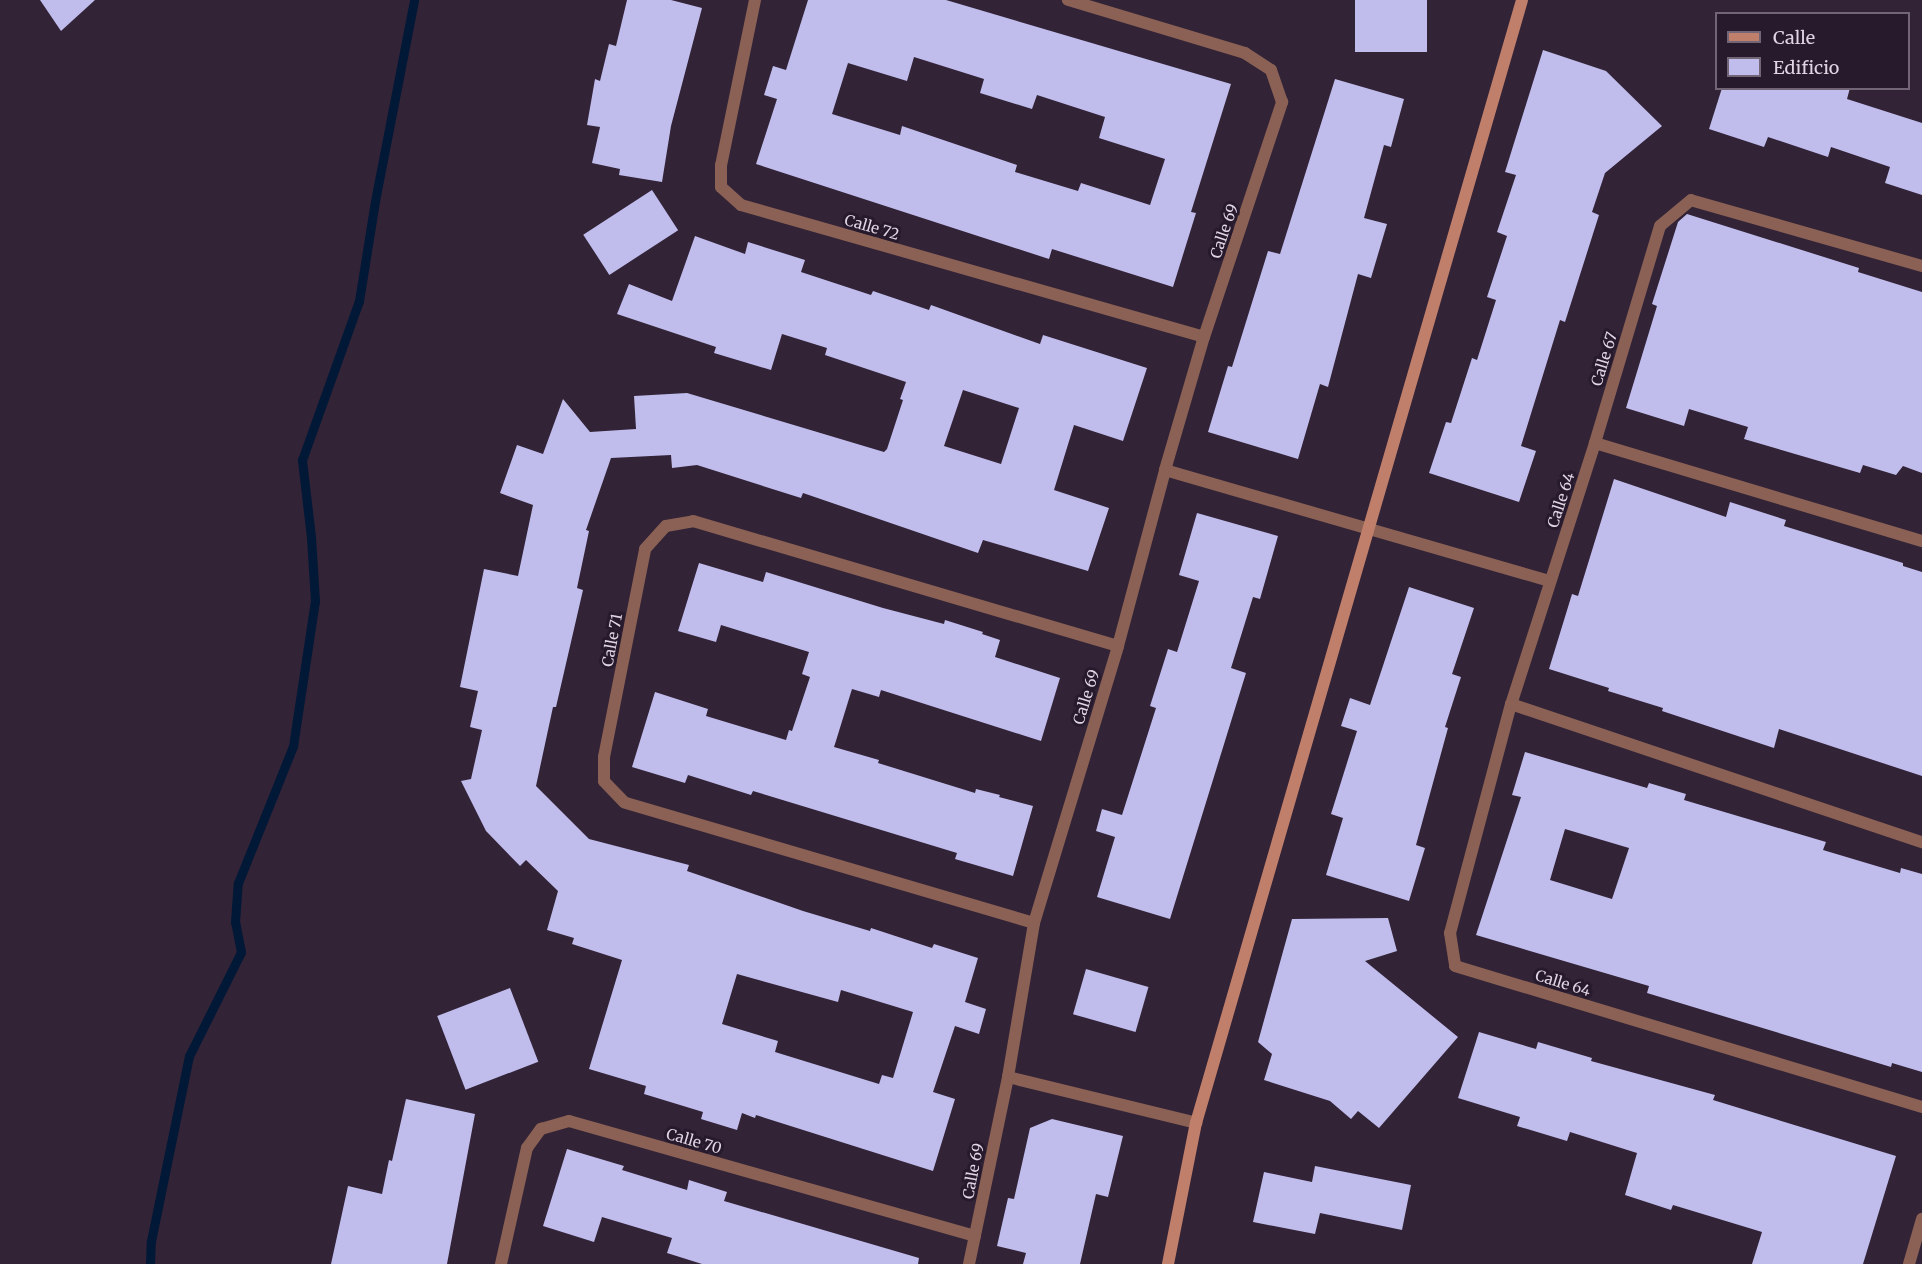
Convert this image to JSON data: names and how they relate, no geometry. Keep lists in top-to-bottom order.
{
  "streets": {
    "street": [
      "Calle 72",
      "Calle 69",
      "Calle 67",
      "Calle 64",
      "Calle 71",
      "Calle 70"
    ]
  },
  "crossings": [
    ["Calle 72", "Calle 69"],
    ["Calle 69", "Calle 71"],
    ["Calle 69", "Calle 70"],
    ["Calle 67", "Calle 64"]
  ],
  "legend": ["Calle", "Edificio"]
}
